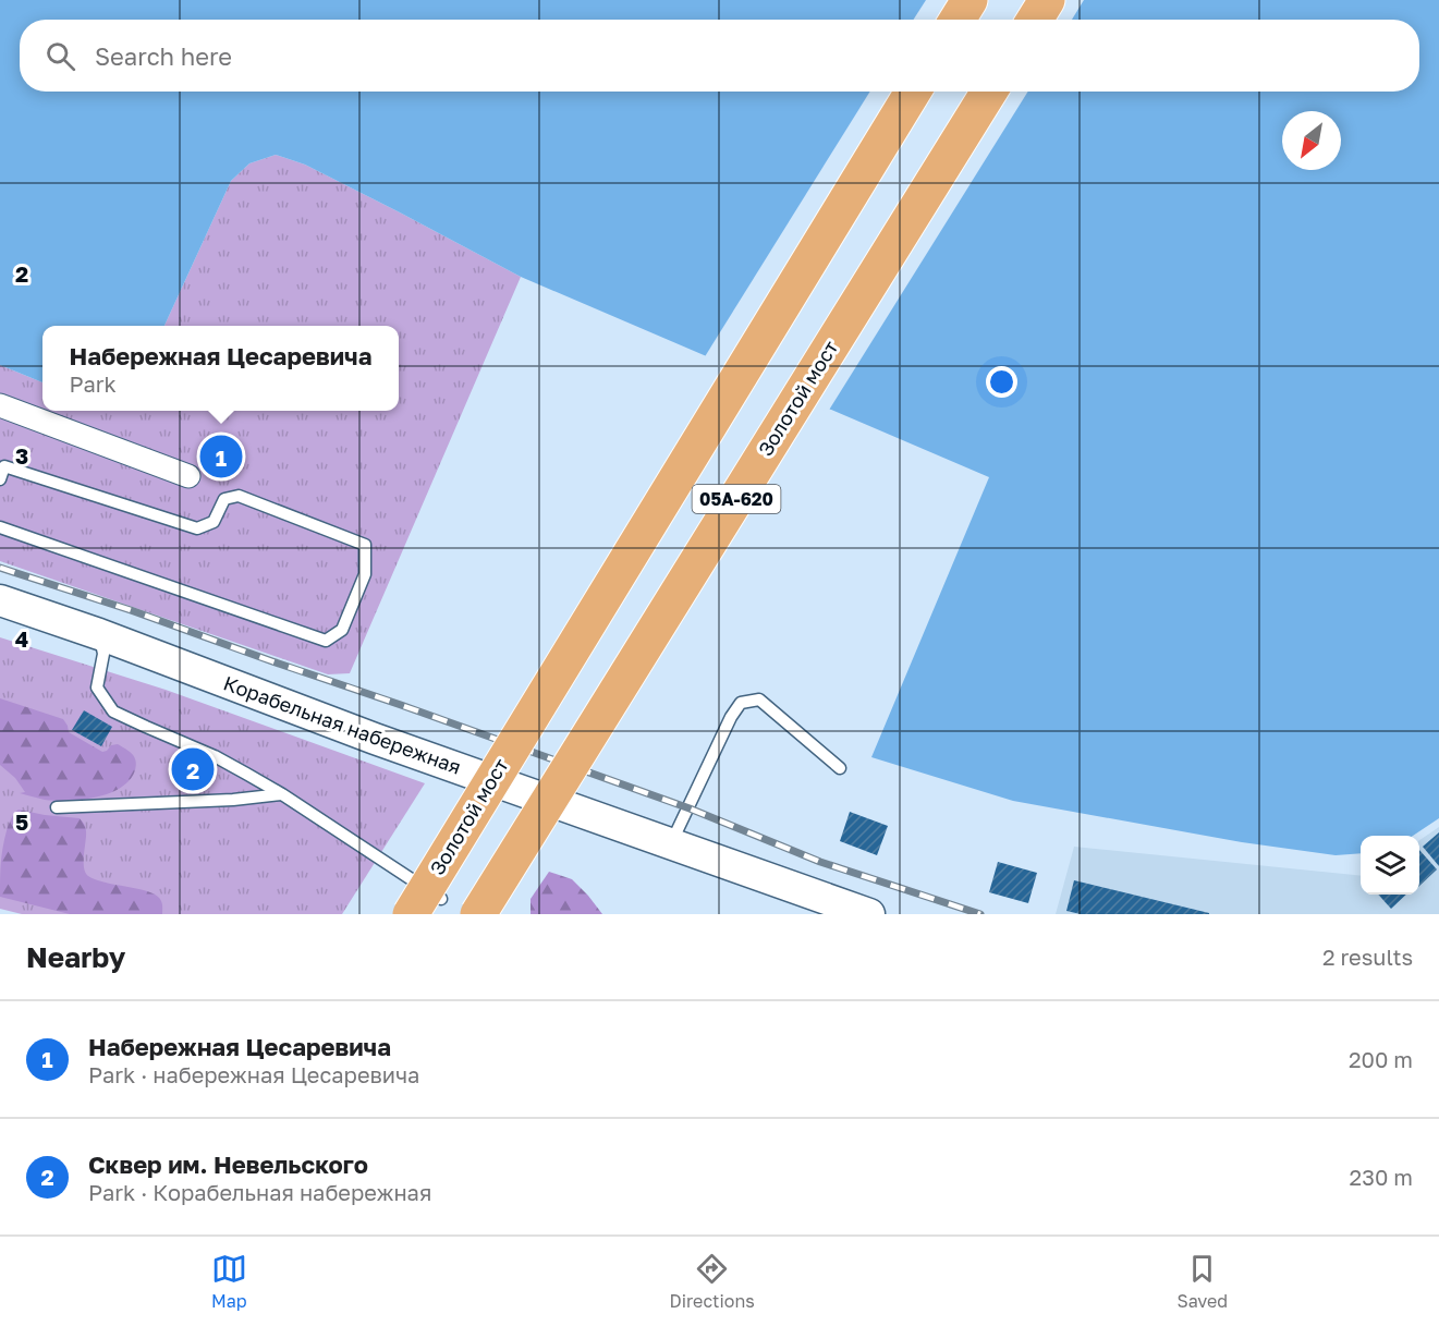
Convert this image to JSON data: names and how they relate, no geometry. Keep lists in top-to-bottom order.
{
  "streets": {
    "highway": ["Золотой мост", "05А-620"],
    "main road": ["Корабельная набережная"]
  },
  "north": "bottom left",
  "page": {
    "search": "Search here",
    "popup": ["Набережная Цесаревича", "Park"],
    "pins": ["1", "2"],
    "heading": ["Nearby", "2 results"],
    "list": [
      {
        "mark": "1",
        "name": "Набережная Цесаревича",
        "note": "Park · набережная Цесаревича",
        "value": "200 m"
      },
      {
        "mark": "2",
        "name": "Сквер им. Невельского",
        "note": "Park · Корабельная набережная",
        "value": "230 m"
      }
    ],
    "nav": ["Map", "Directions", "Saved"]
  },
  "grid": {
    "rows": [
      "2",
      "3",
      "4",
      "5"
    ]
  }
}
